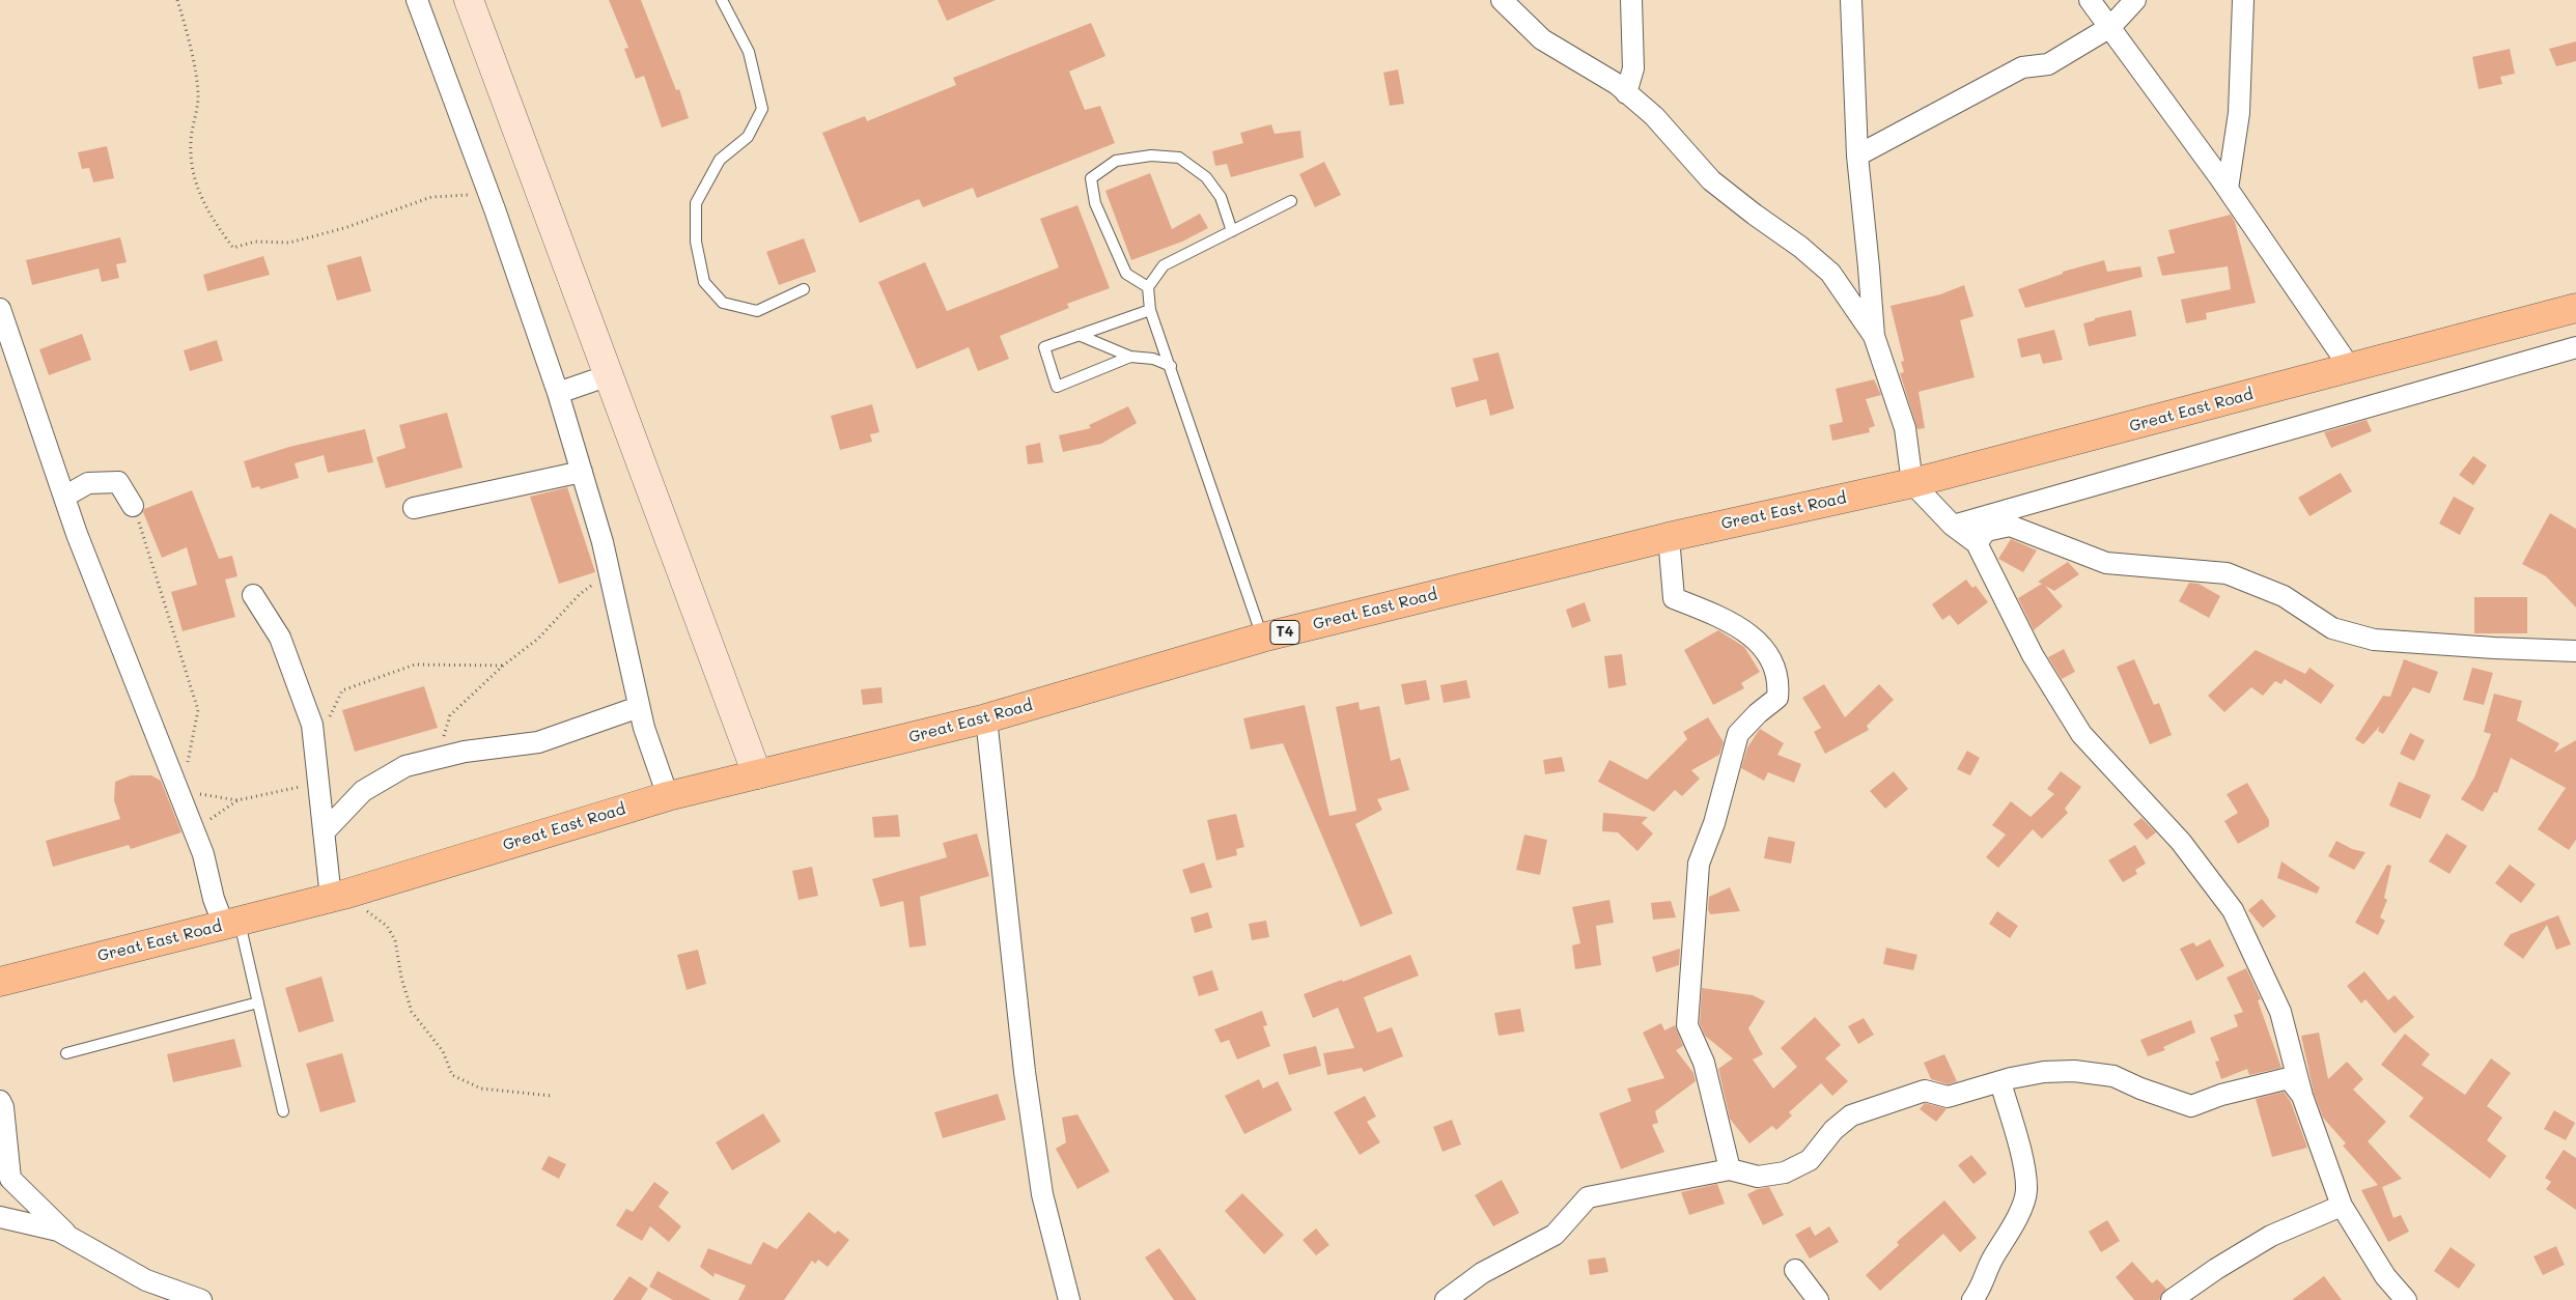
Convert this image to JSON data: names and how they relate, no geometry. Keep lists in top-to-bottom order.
{
  "streets": {
    "highway": ["Great East Road", "T4"]
  }
}
